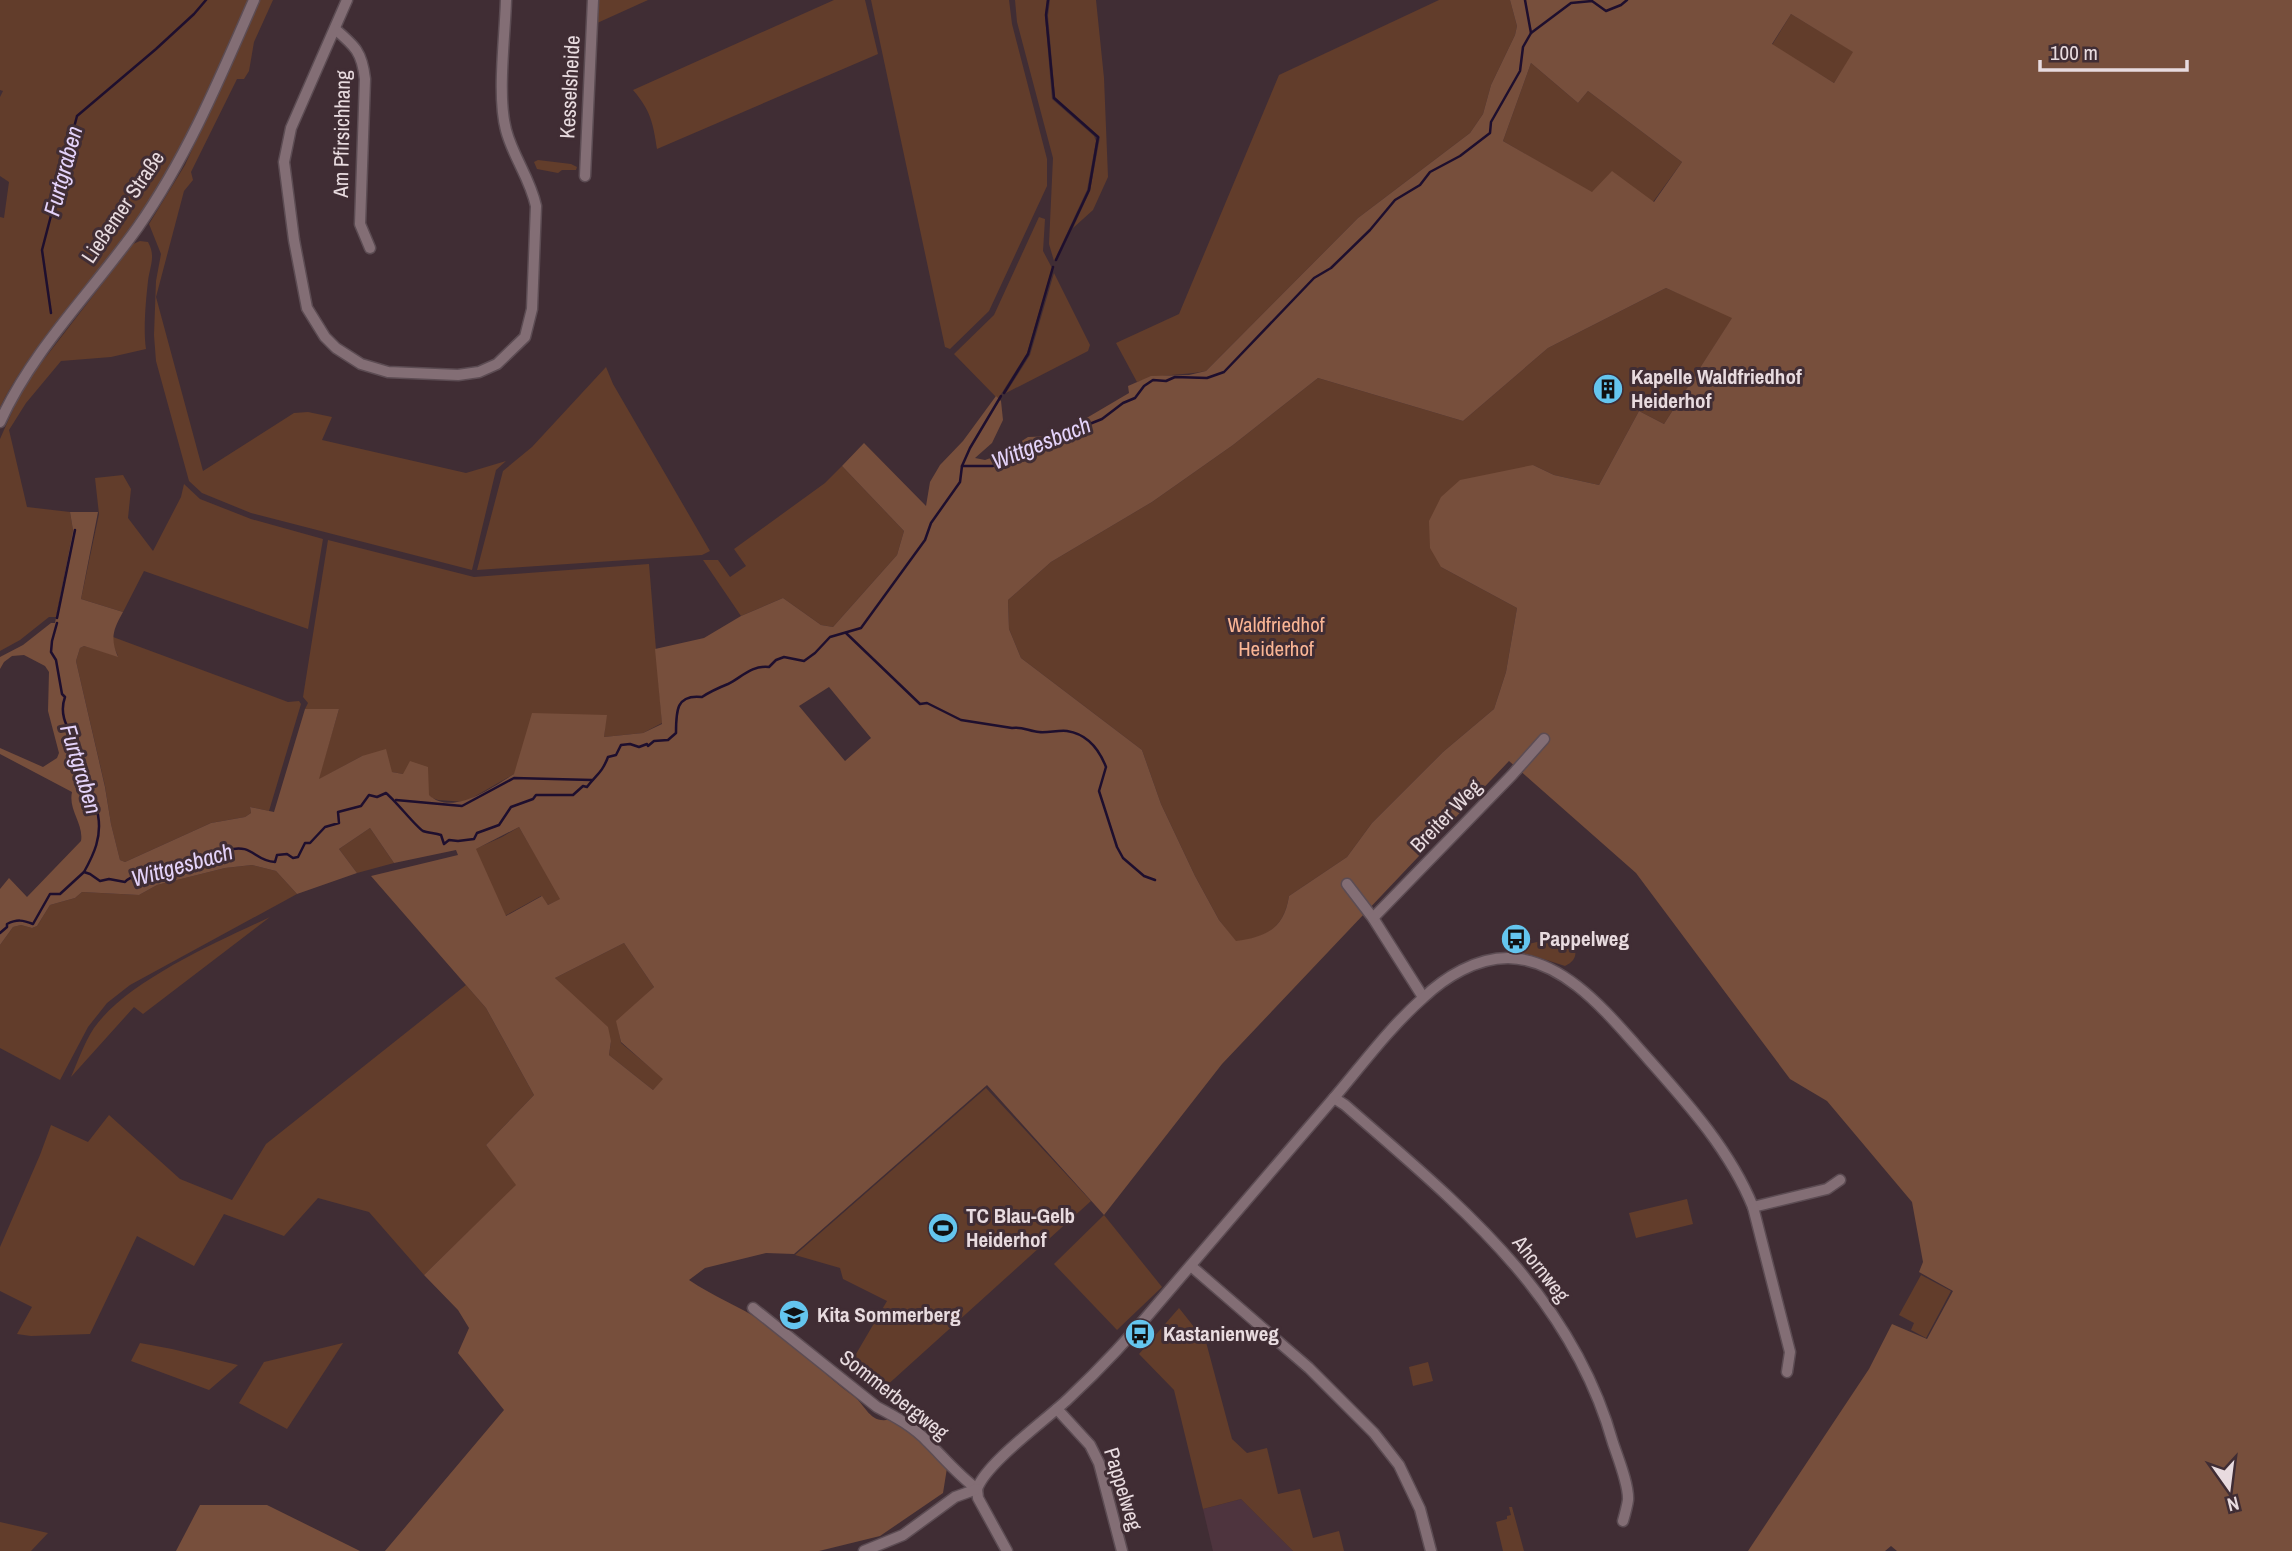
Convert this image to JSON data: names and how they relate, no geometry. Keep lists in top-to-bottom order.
{
  "streets": {
    "street": [
      "Kesselsheide",
      "Am Pfirsichhang",
      "Ließemer Straße",
      "Breiter Weg",
      "Ahornweg",
      "Sommerbergweg",
      "Pappelweg"
    ]
  },
  "water": ["Furtgraben", "Wittgesbach"],
  "parks": ["Waldfriedhof Heiderhof"],
  "places": {
    "building": ["Kapelle Waldfriedhof Heiderhof"],
    "bus stop": ["Pappelweg", "Kastanienweg"],
    "sports": ["TC Blau-Gelb Heiderhof"],
    "school or university": ["Kita Sommerberg"]
  },
  "scale_bar": "100 m",
  "north": "bottom"
}
